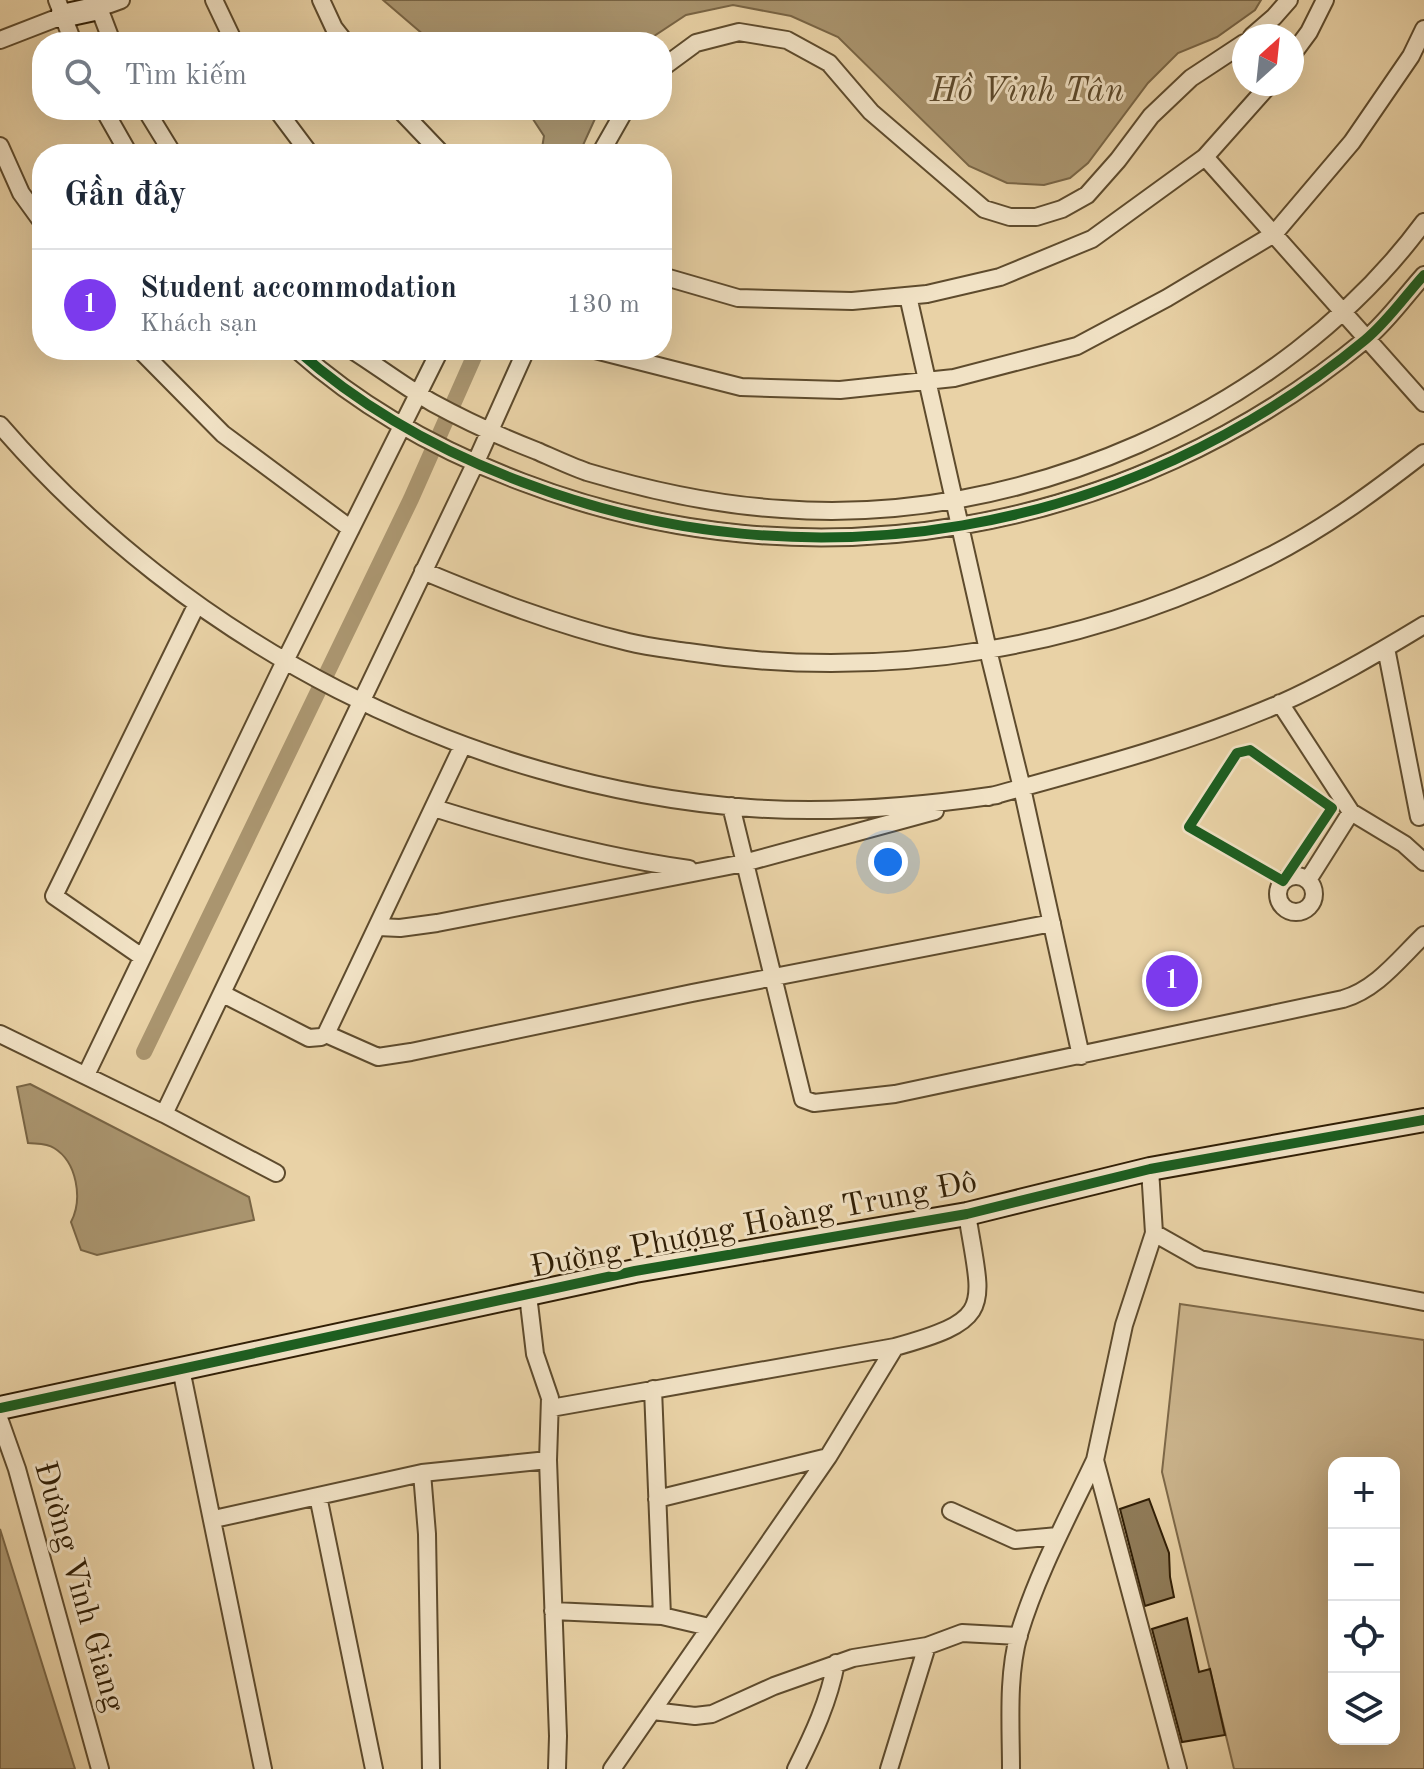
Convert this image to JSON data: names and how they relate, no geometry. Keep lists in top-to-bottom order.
{
  "streets": {
    "street": ["Đường Phượng Hoàng Trung Đô", "Đường Vĩnh Giang"]
  },
  "water": ["Hồ Vinh Tân"],
  "north": "top right",
  "page": {
    "search": "Tìm kiếm",
    "heading": "Gần đây",
    "list": [
      {
        "mark": "1",
        "name": "Student accommodation",
        "note": "Khách sạn",
        "value": "130 m"
      }
    ],
    "pins": "1",
    "map_buttons": ["+", "−"]
  }
}
